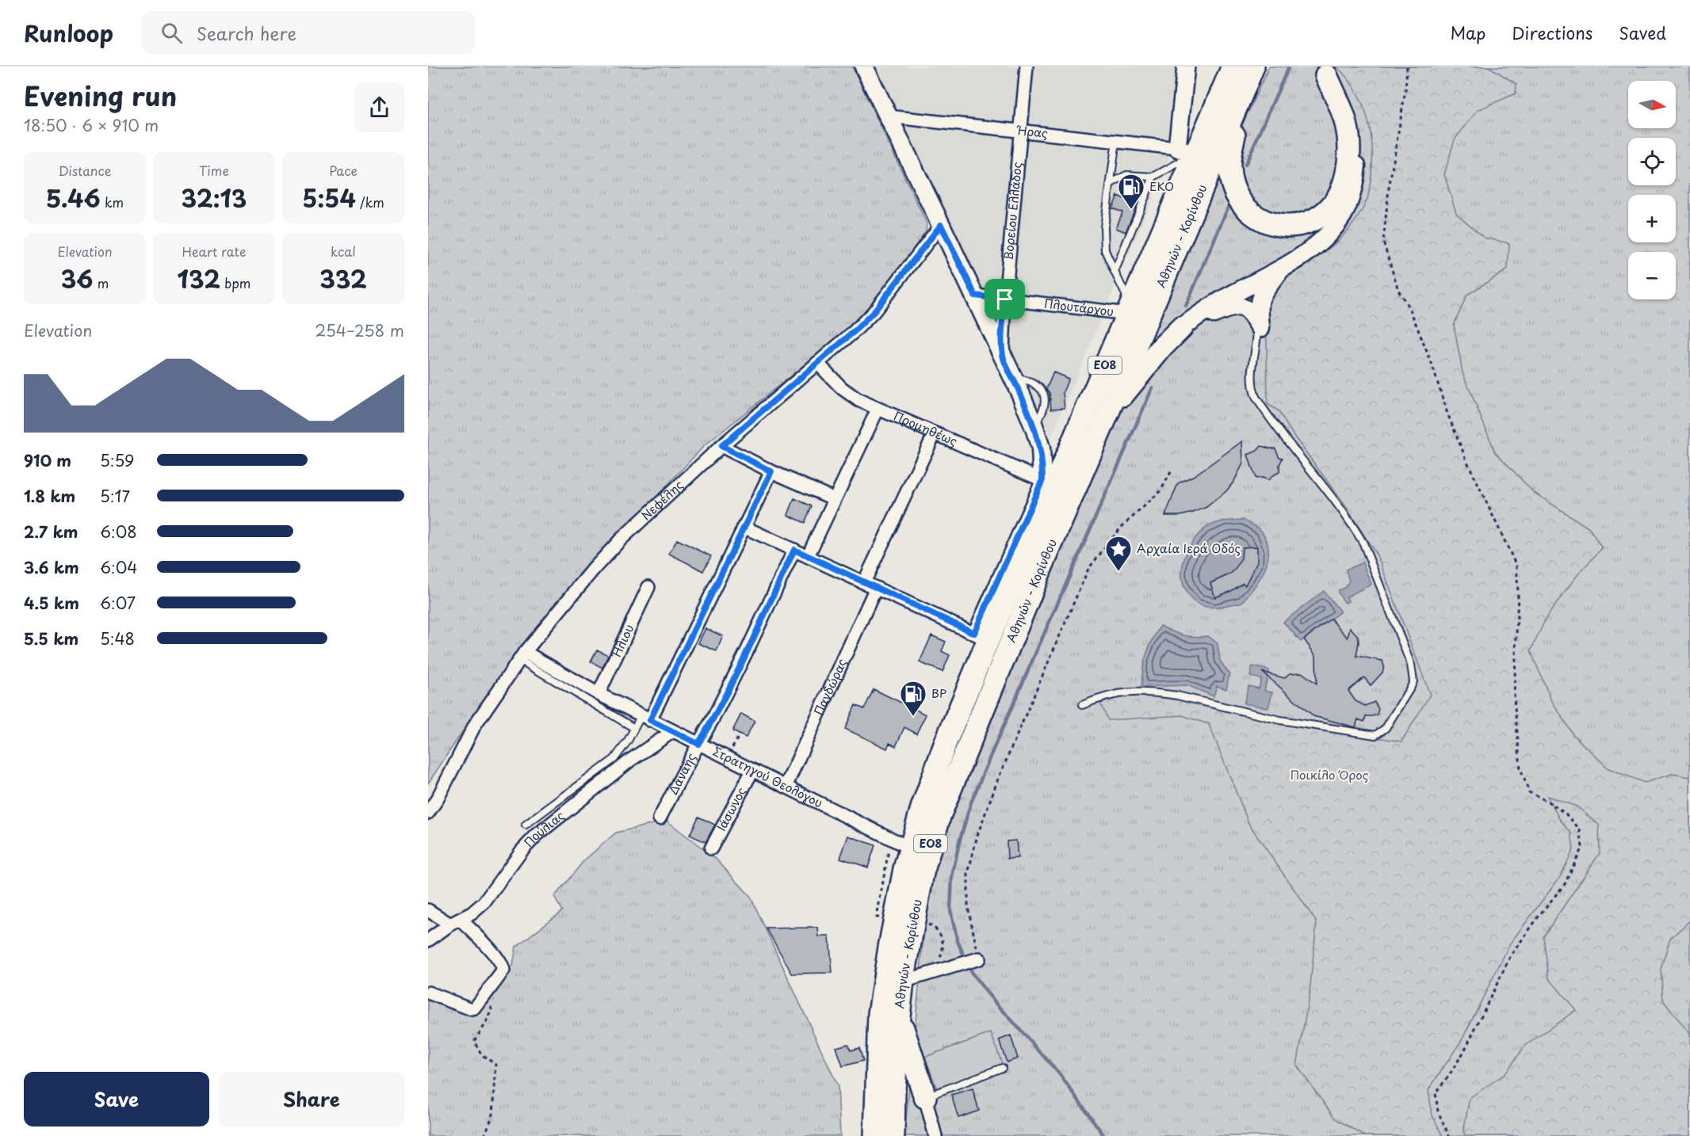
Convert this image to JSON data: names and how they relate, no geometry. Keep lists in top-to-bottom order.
{
  "streets": {
    "highway": ["Αθηνών - Κορίνθου", "ΕΟ8"],
    "street": [
      "Ήρας",
      "Βορείου Ελλάδος",
      "Πλουτάρχου",
      "Προμηθέως",
      "Νεφέλης",
      "Ήλιου",
      "Πανδώρας",
      "Δανάης",
      "Στρατηγού Θεολόγου",
      "Ιάσωνος",
      "Πούλιας"
    ]
  },
  "crossings": [
    ["Ήρας", "Βορείου Ελλάδος"],
    ["Ήρας", "Αθηνών - Κορίνθου"],
    ["Βορείου Ελλάδος", "Πλουτάρχου"],
    ["Αθηνών - Κορίνθου", "Πλουτάρχου"],
    ["Αθηνών - Κορίνθου", "Στρατηγού Θεολόγου"],
    ["Προμηθέως", "Νεφέλης"],
    ["Νεφέλης", "Στρατηγού Θεολόγου"],
    ["Ήλιου", "Στρατηγού Θεολόγου"],
    ["Πανδώρας", "Στρατηγού Θεολόγου"],
    ["Δανάης", "Στρατηγού Θεολόγου"],
    ["Στρατηγού Θεολόγου", "Ιάσωνος"],
    ["Στρατηγού Θεολόγου", "Πούλιας"]
  ],
  "parks": ["Ποικίλο Όρος"],
  "places": {
    "fuel station": ["EKO", "BP"],
    "place": ["Αρχαία Ιερά Οδός"]
  },
  "north": "right",
  "page": {
    "header": "Runloop",
    "search": "Search here",
    "nav": ["Map", "Directions", "Saved"],
    "heading": ["Evening run", "18:50 · 6 × 910 m"],
    "map_buttons": ["+", "−"],
    "stats": [
      ["Distance", "5.46 km"],
      ["Time", "32:13"],
      ["Pace", "5:54 /km"],
      ["Elevation", "36 m"],
      ["Heart rate", "132 bpm"],
      ["kcal", "332"]
    ],
    "chart": ["Elevation", "254–258 m"],
    "list": [
      {
        "name": "910 m",
        "note": "5:59"
      },
      {
        "name": "1.8 km",
        "note": "5:17"
      },
      {
        "name": "2.7 km",
        "note": "6:08"
      },
      {
        "name": "3.6 km",
        "note": "6:04"
      },
      {
        "name": "4.5 km",
        "note": "6:07"
      },
      {
        "name": "5.5 km",
        "note": "5:48"
      }
    ],
    "buttons": ["Save", "Share"]
  }
}
